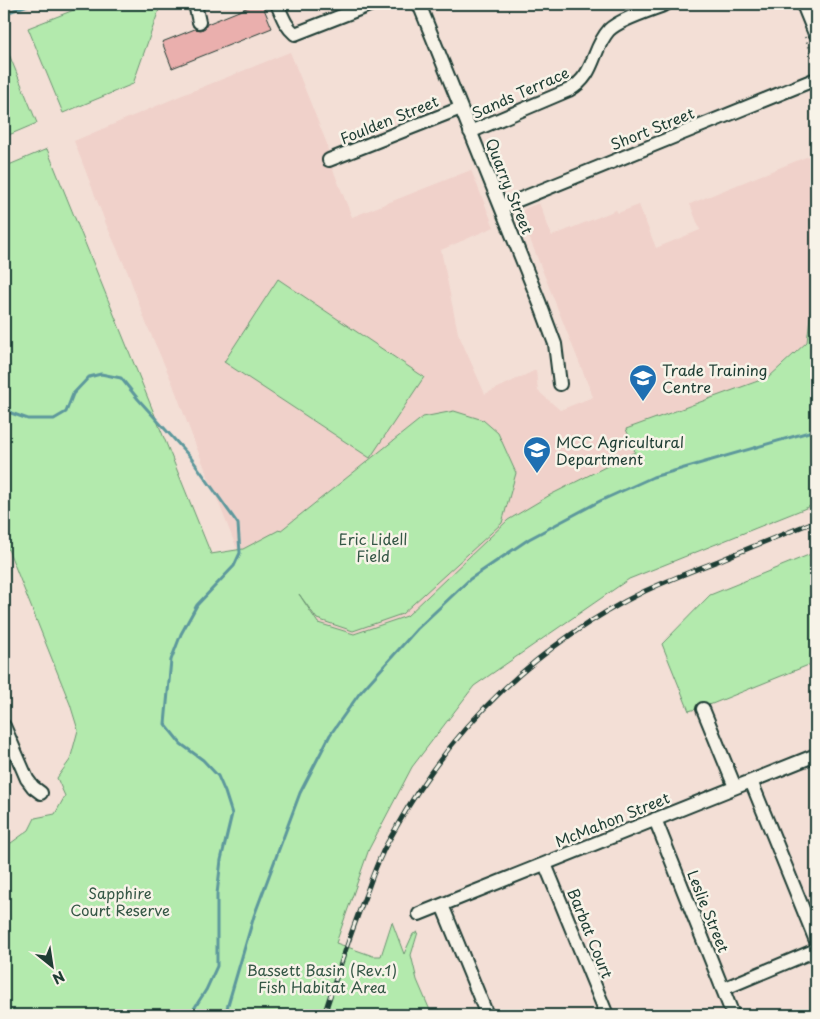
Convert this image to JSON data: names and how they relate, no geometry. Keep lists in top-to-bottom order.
{
  "streets": {
    "street": [
      "Sands Terrace",
      "Foulden Street",
      "Short Street",
      "Quarry Street",
      "McMahon Street",
      "Leslie Street",
      "Barbat Court"
    ]
  },
  "crossings": [
    ["Sands Terrace", "Quarry Street"],
    ["Foulden Street", "Quarry Street"],
    ["Short Street", "Quarry Street"],
    ["McMahon Street", "Leslie Street"],
    ["McMahon Street", "Barbat Court"]
  ],
  "parks": ["Eric Lidell Field", "Sapphire Court Reserve", "Bassett Basin (Rev.1) Fish Habitat Area"],
  "places": {
    "school or university": ["Trade Training Centre", "MCC Agricultural Department"]
  },
  "north": "bottom right"
}
